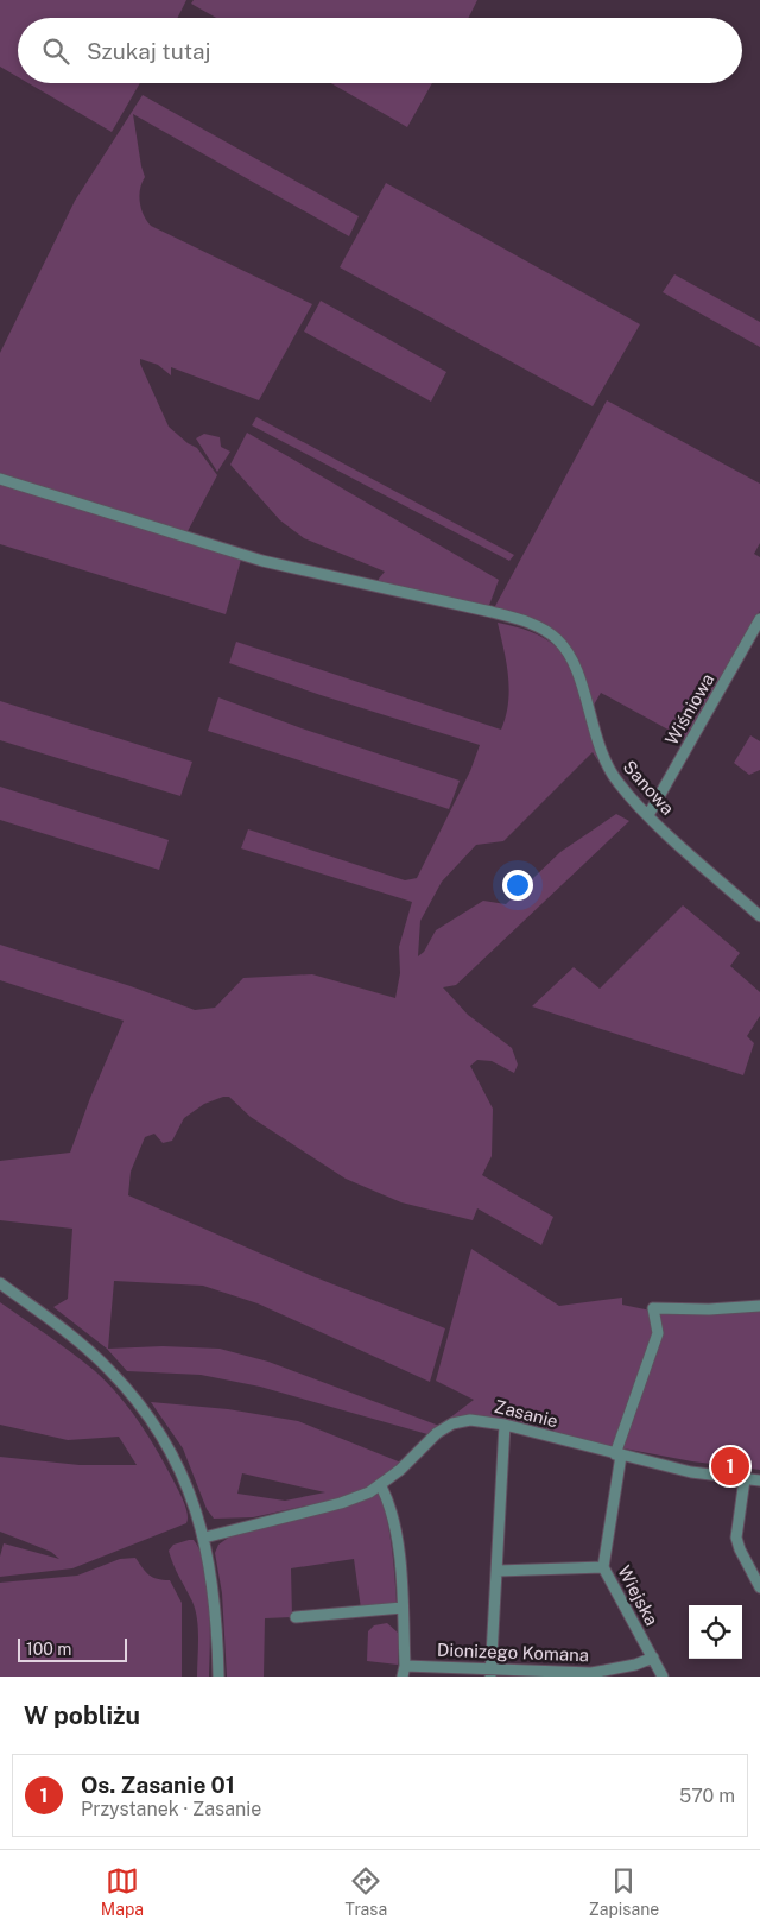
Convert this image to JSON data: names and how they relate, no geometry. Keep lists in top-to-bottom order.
{
  "streets": {
    "street": [
      "Wiśniowa",
      "Sanowa",
      "Zasanie",
      "Wiejska",
      "Dionizego Komana"
    ]
  },
  "crossings": [
    ["Wiśniowa", "Sanowa"],
    ["Zasanie", "Wiejska"],
    ["Wiejska", "Dionizego Komana"]
  ],
  "scale_bar": "100 m",
  "page": {
    "search": "Szukaj tutaj",
    "pins": "1",
    "scale": "100 m",
    "heading": "W pobliżu",
    "list": [
      {
        "mark": "1",
        "name": "Os. Zasanie 01",
        "note": "Przystanek · Zasanie",
        "value": "570 m"
      }
    ],
    "nav": ["Mapa", "Trasa", "Zapisane"]
  }
}
